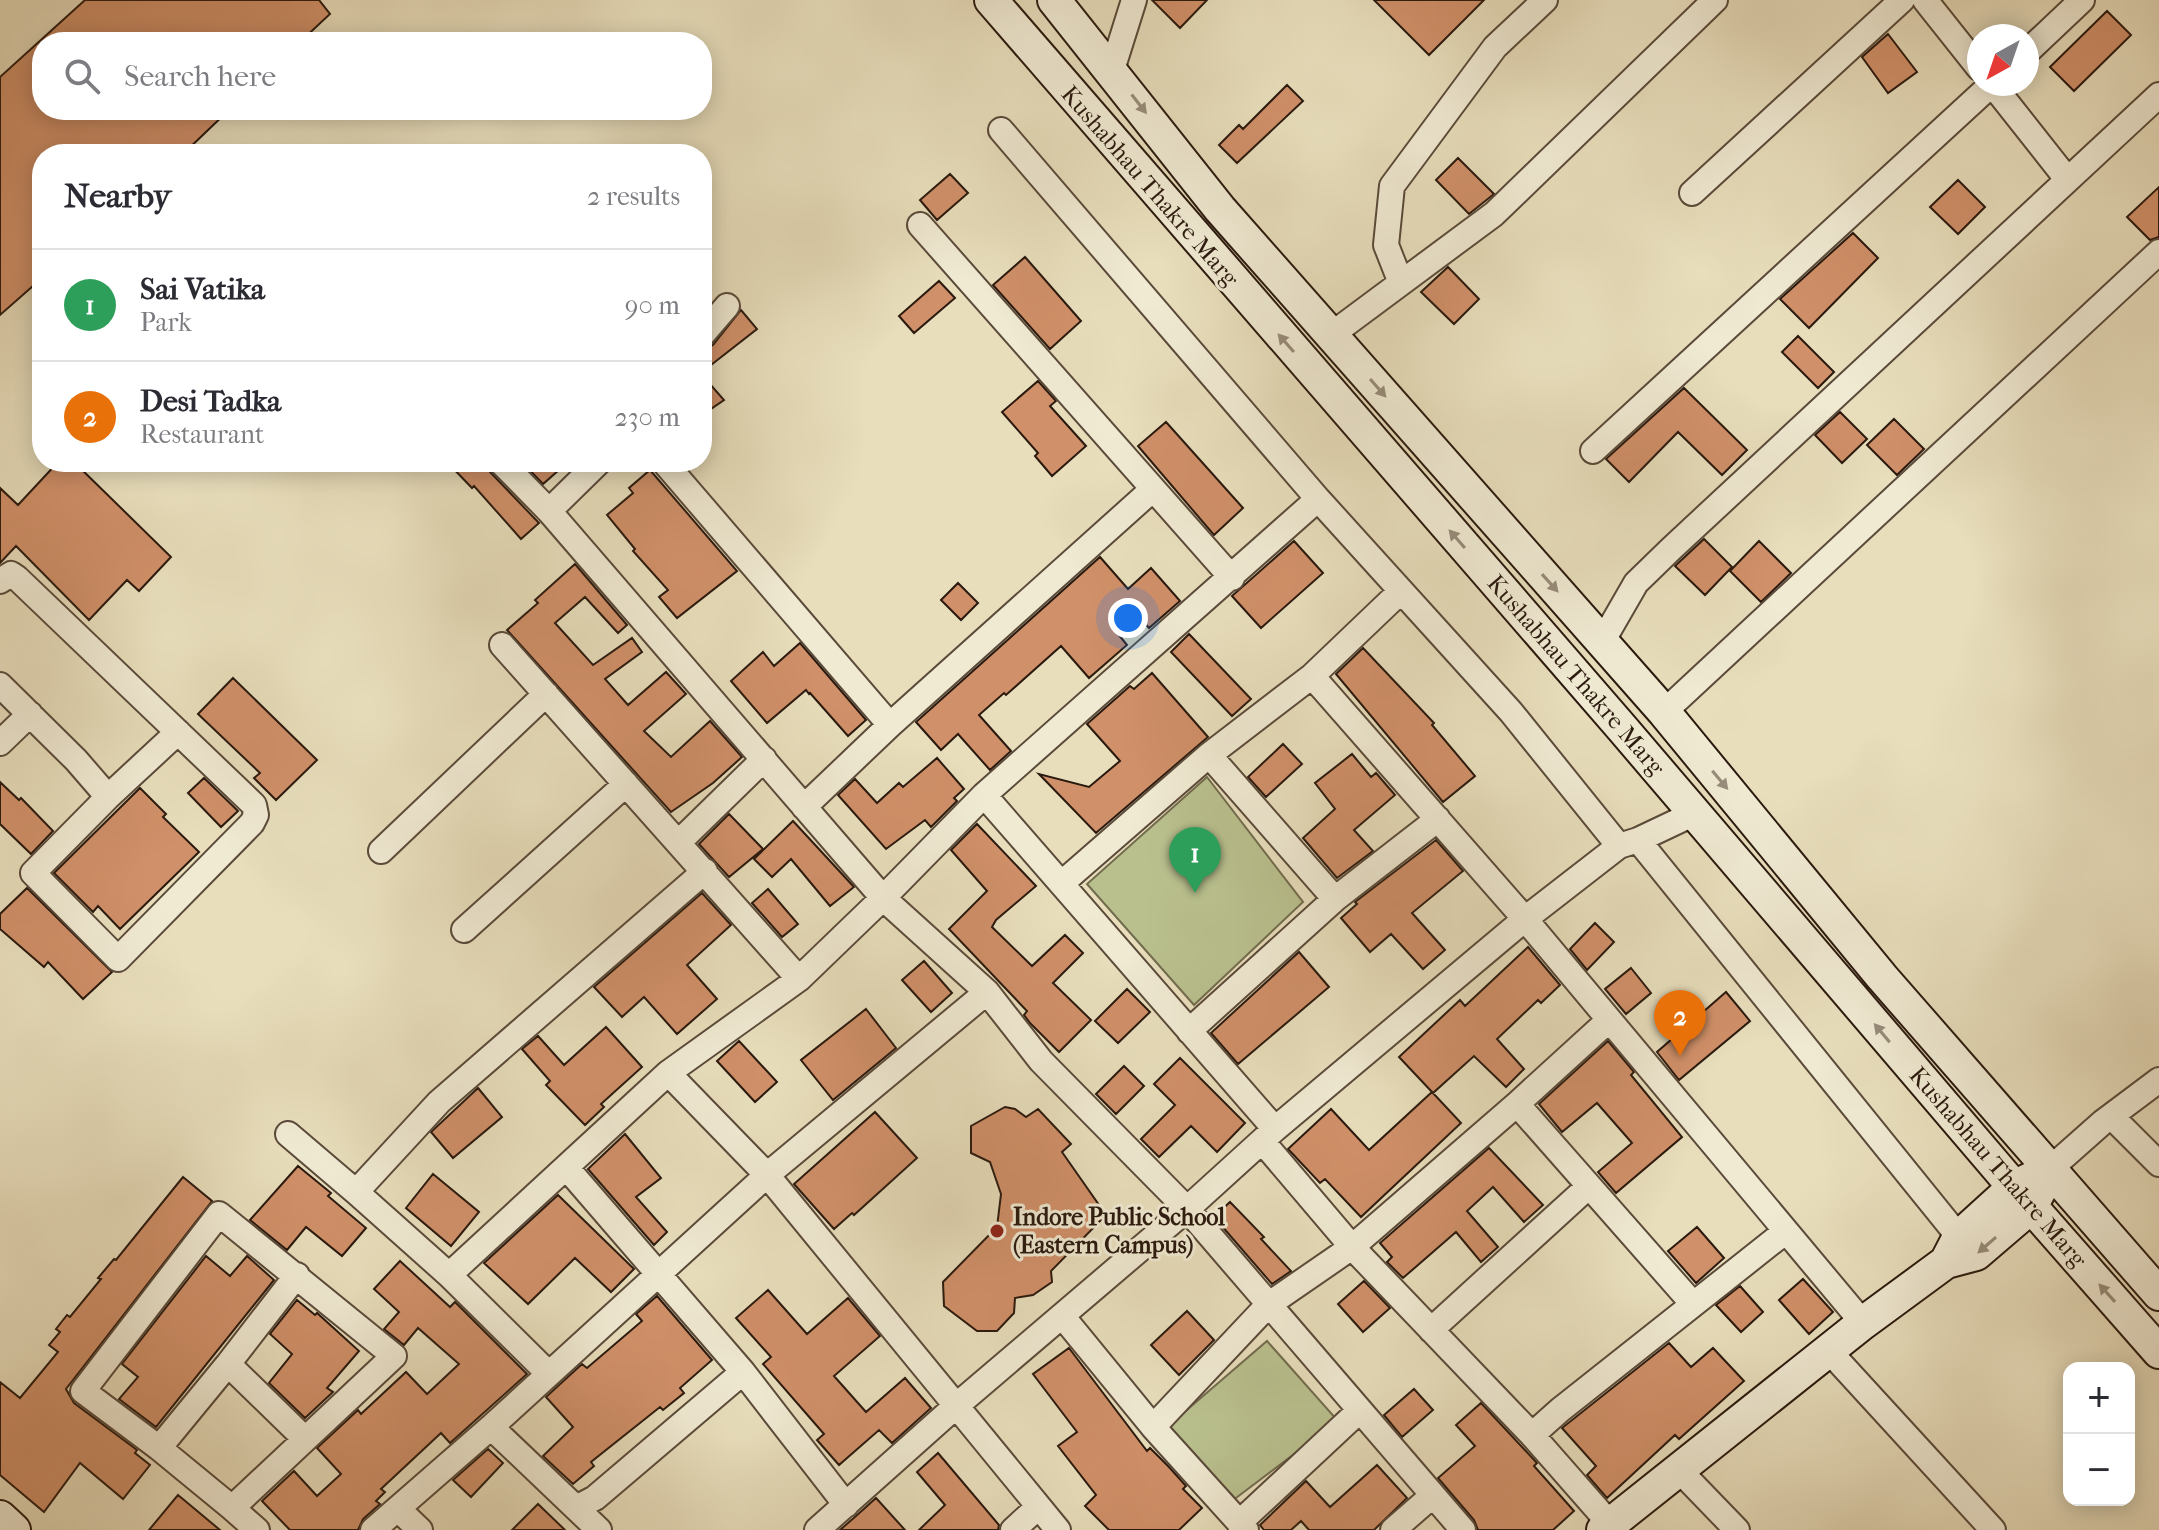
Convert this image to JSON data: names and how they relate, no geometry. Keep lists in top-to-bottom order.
{
  "streets": {
    "main road": ["Kushabhau Thakre Marg"]
  },
  "places": ["Indore Public School (Eastern Campus)"],
  "north": "bottom left",
  "page": {
    "search": "Search here",
    "heading": ["Nearby", "2 results"],
    "list": [
      {
        "mark": "1",
        "name": "Sai Vatika",
        "note": "Park",
        "value": "90 m"
      },
      {
        "mark": "2",
        "name": "Desi Tadka",
        "note": "Restaurant",
        "value": "230 m"
      }
    ],
    "pins": ["1", "2"],
    "map_buttons": ["+", "−"]
  }
}
